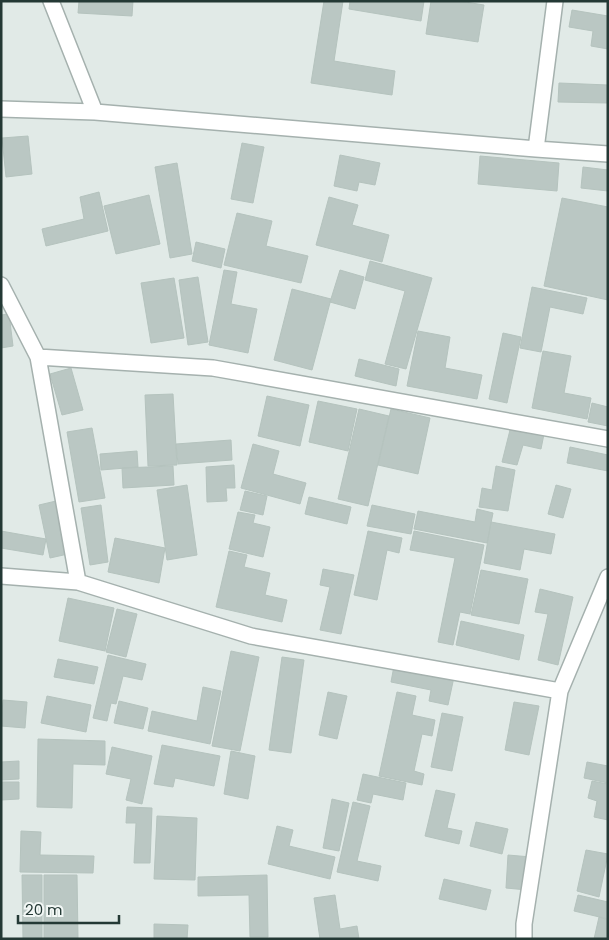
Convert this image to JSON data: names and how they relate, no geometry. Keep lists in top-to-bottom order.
{
  "scale_bar": "20 m"
}
